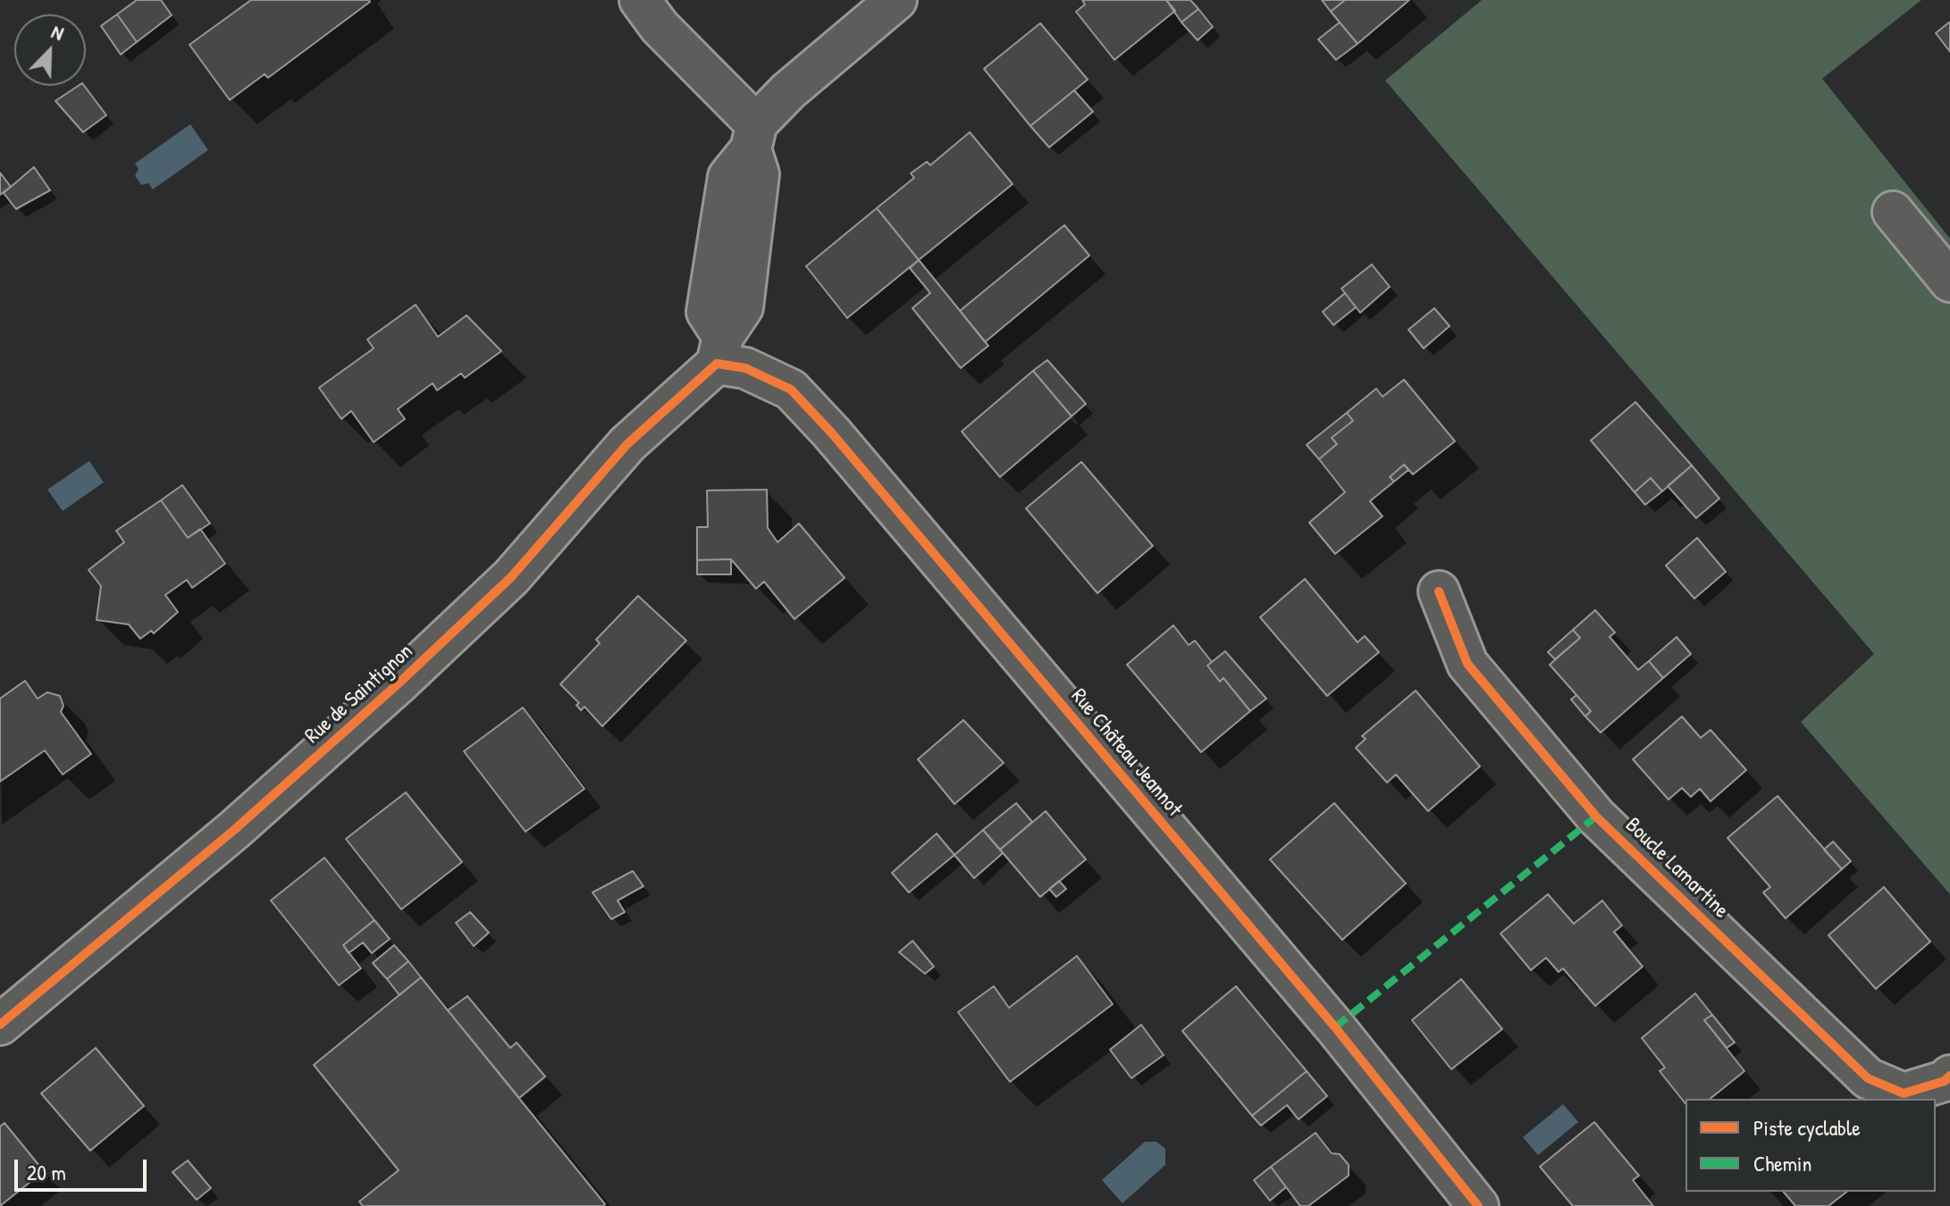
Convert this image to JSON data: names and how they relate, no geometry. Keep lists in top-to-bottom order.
{
  "streets": {
    "street": ["Rue de Saintignon", "Rue Château Jeannot", "Boucle Lamartine"]
  },
  "crossings": [
    ["Rue de Saintignon", "Rue Château Jeannot"]
  ],
  "legend": ["Piste cyclable", "Chemin"],
  "scale_bar": "20 m",
  "north": "top right"
}
